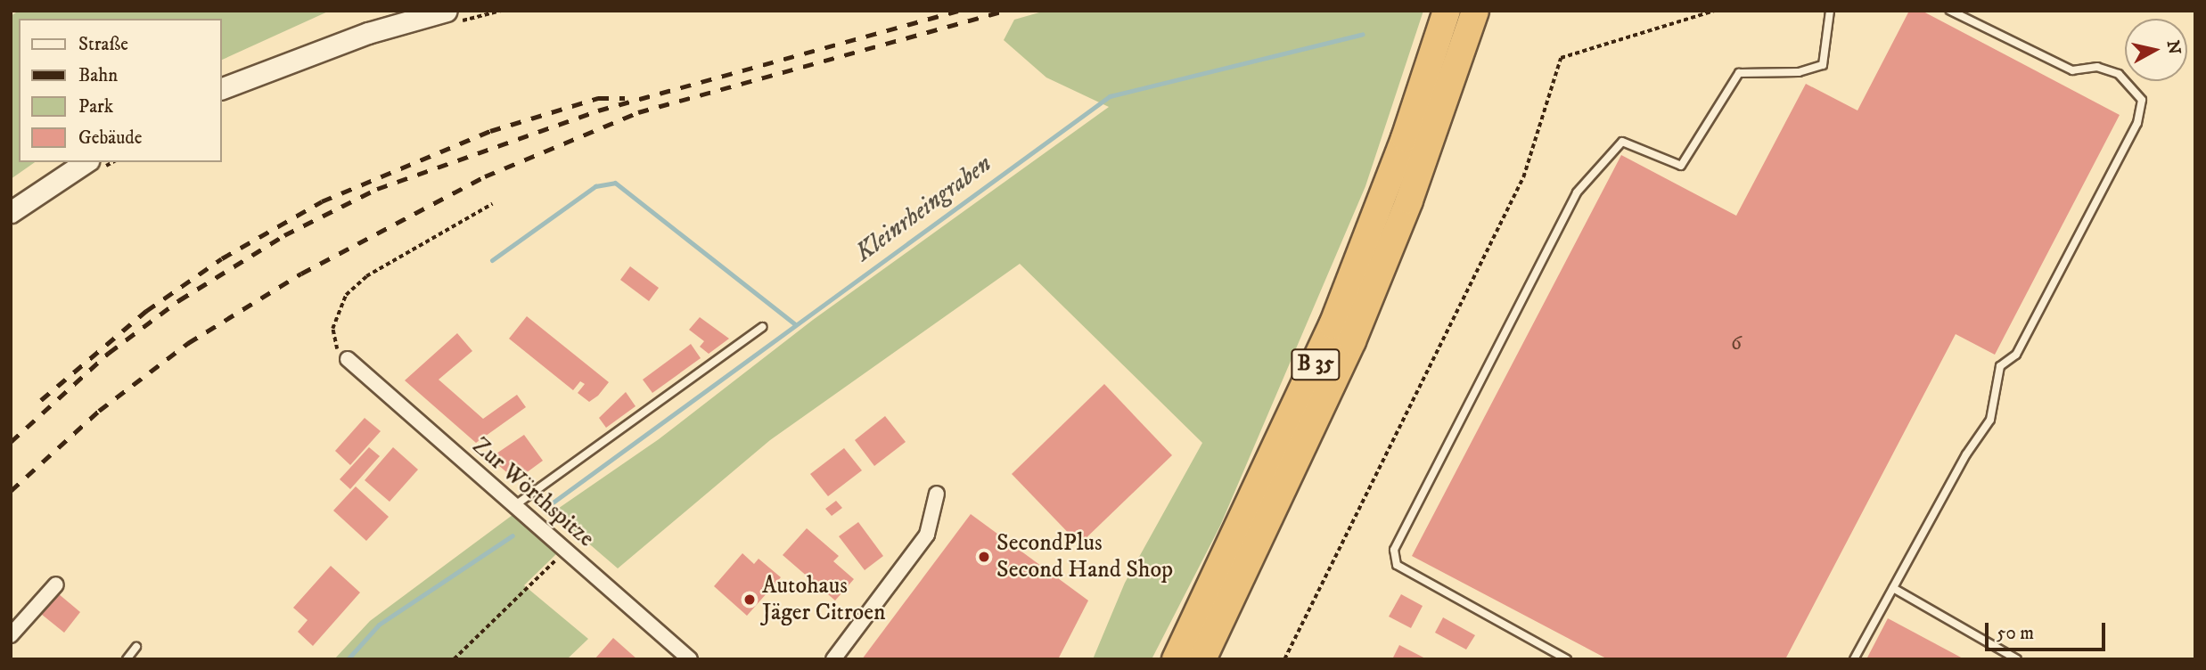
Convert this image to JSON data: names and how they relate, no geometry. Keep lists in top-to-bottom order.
{
  "streets": {
    "highway": ["B 35"],
    "street": ["Zur Wörthspitze"]
  },
  "water": ["Kleinrheingraben"],
  "places": ["SecondPlus Second Hand Shop", "Autohaus Jäger Citroen"],
  "house_numbers": ["6"],
  "legend": [
    "Straße",
    "Bahn",
    "Park",
    "Gebäude"
  ],
  "scale_bar": "50 m",
  "north": "right"
}
